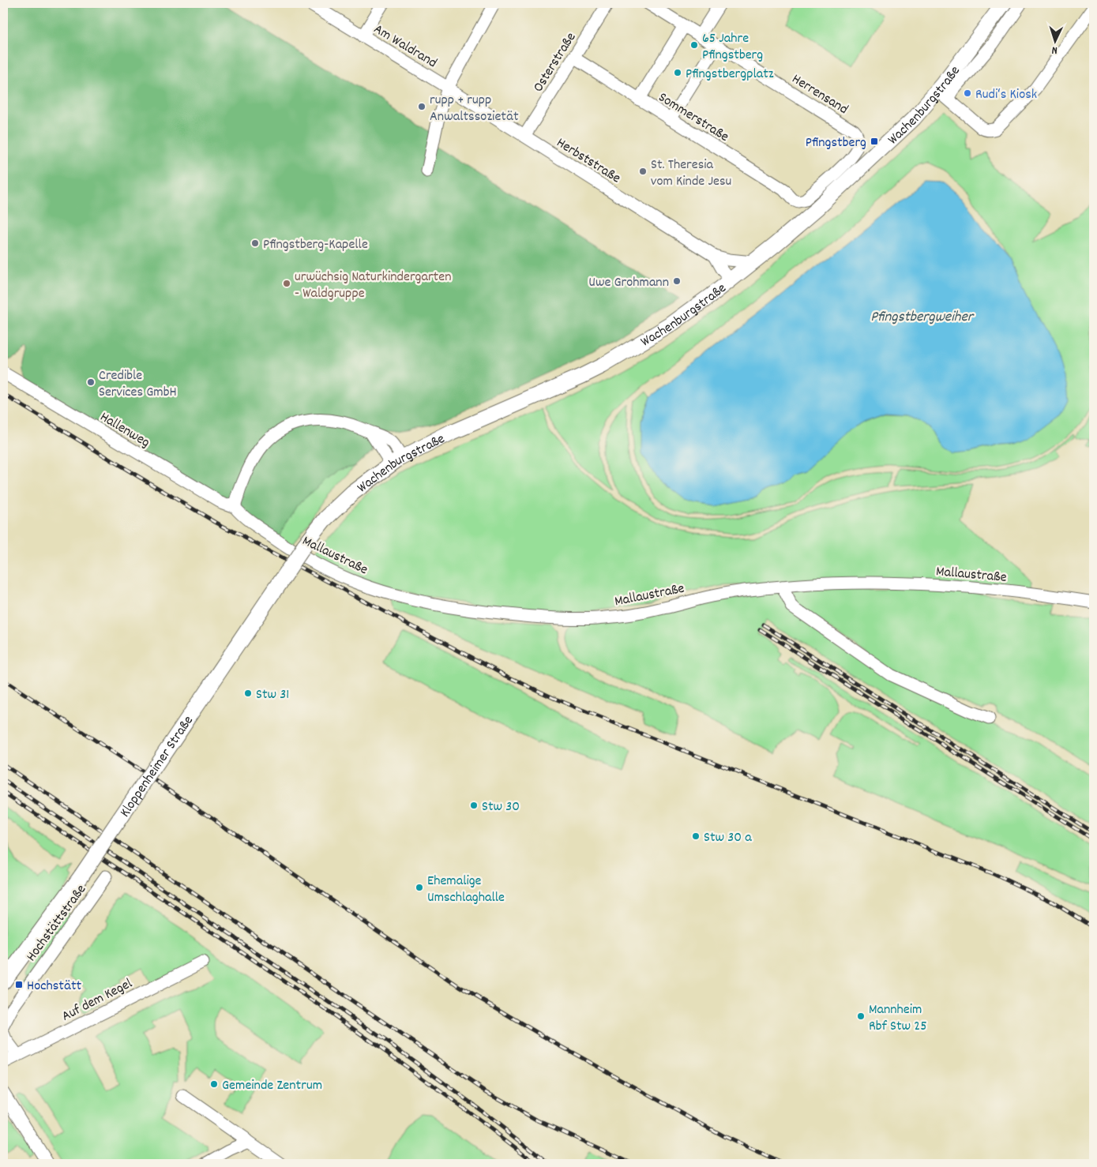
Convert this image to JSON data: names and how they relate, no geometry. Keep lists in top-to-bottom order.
{
  "streets": {
    "main road": ["Wachenburgstraße", "Kloppenheimer Straße"],
    "street": [
      "Am Waldrand",
      "Osterstraße",
      "Herrensand",
      "Sommerstraße",
      "Herbststraße",
      "Hallenweg",
      "Mallaustraße",
      "Hochstättstraße",
      "Auf dem Kegel"
    ]
  },
  "crossings": [
    ["Am Waldrand", "Herbststraße"],
    ["Osterstraße", "Sommerstraße"],
    ["Osterstraße", "Herbststraße"],
    ["Herrensand", "Sommerstraße"],
    ["Wachenburgstraße", "Herbststraße"],
    ["Wachenburgstraße", "Kloppenheimer Straße"],
    ["Hallenweg", "Mallaustraße"]
  ],
  "water": ["Pfingstbergweiher"],
  "places": {
    "other": [
      "65 Jahre Pfingstberg",
      "Pfingstbergplatz",
      "Rudi‘s Kiosk",
      "rupp + rupp Anwaltssozietät",
      "St. Theresia vom Kinde Jesu",
      "Pfingstberg-Kapelle",
      "Uwe Grohmann",
      "urwüchsig Naturkindergarten - Waldgruppe",
      "Credible Services GmbH",
      "Stw 31",
      "Stw 30",
      "Stw 30 a",
      "Ehemalige Umschlaghalle",
      "Mannheim Rbf Stw 25",
      "Gemeinde Zentrum"
    ],
    "transit": ["Pfingstberg", "Hochstätt"]
  },
  "north": "bottom"
}
